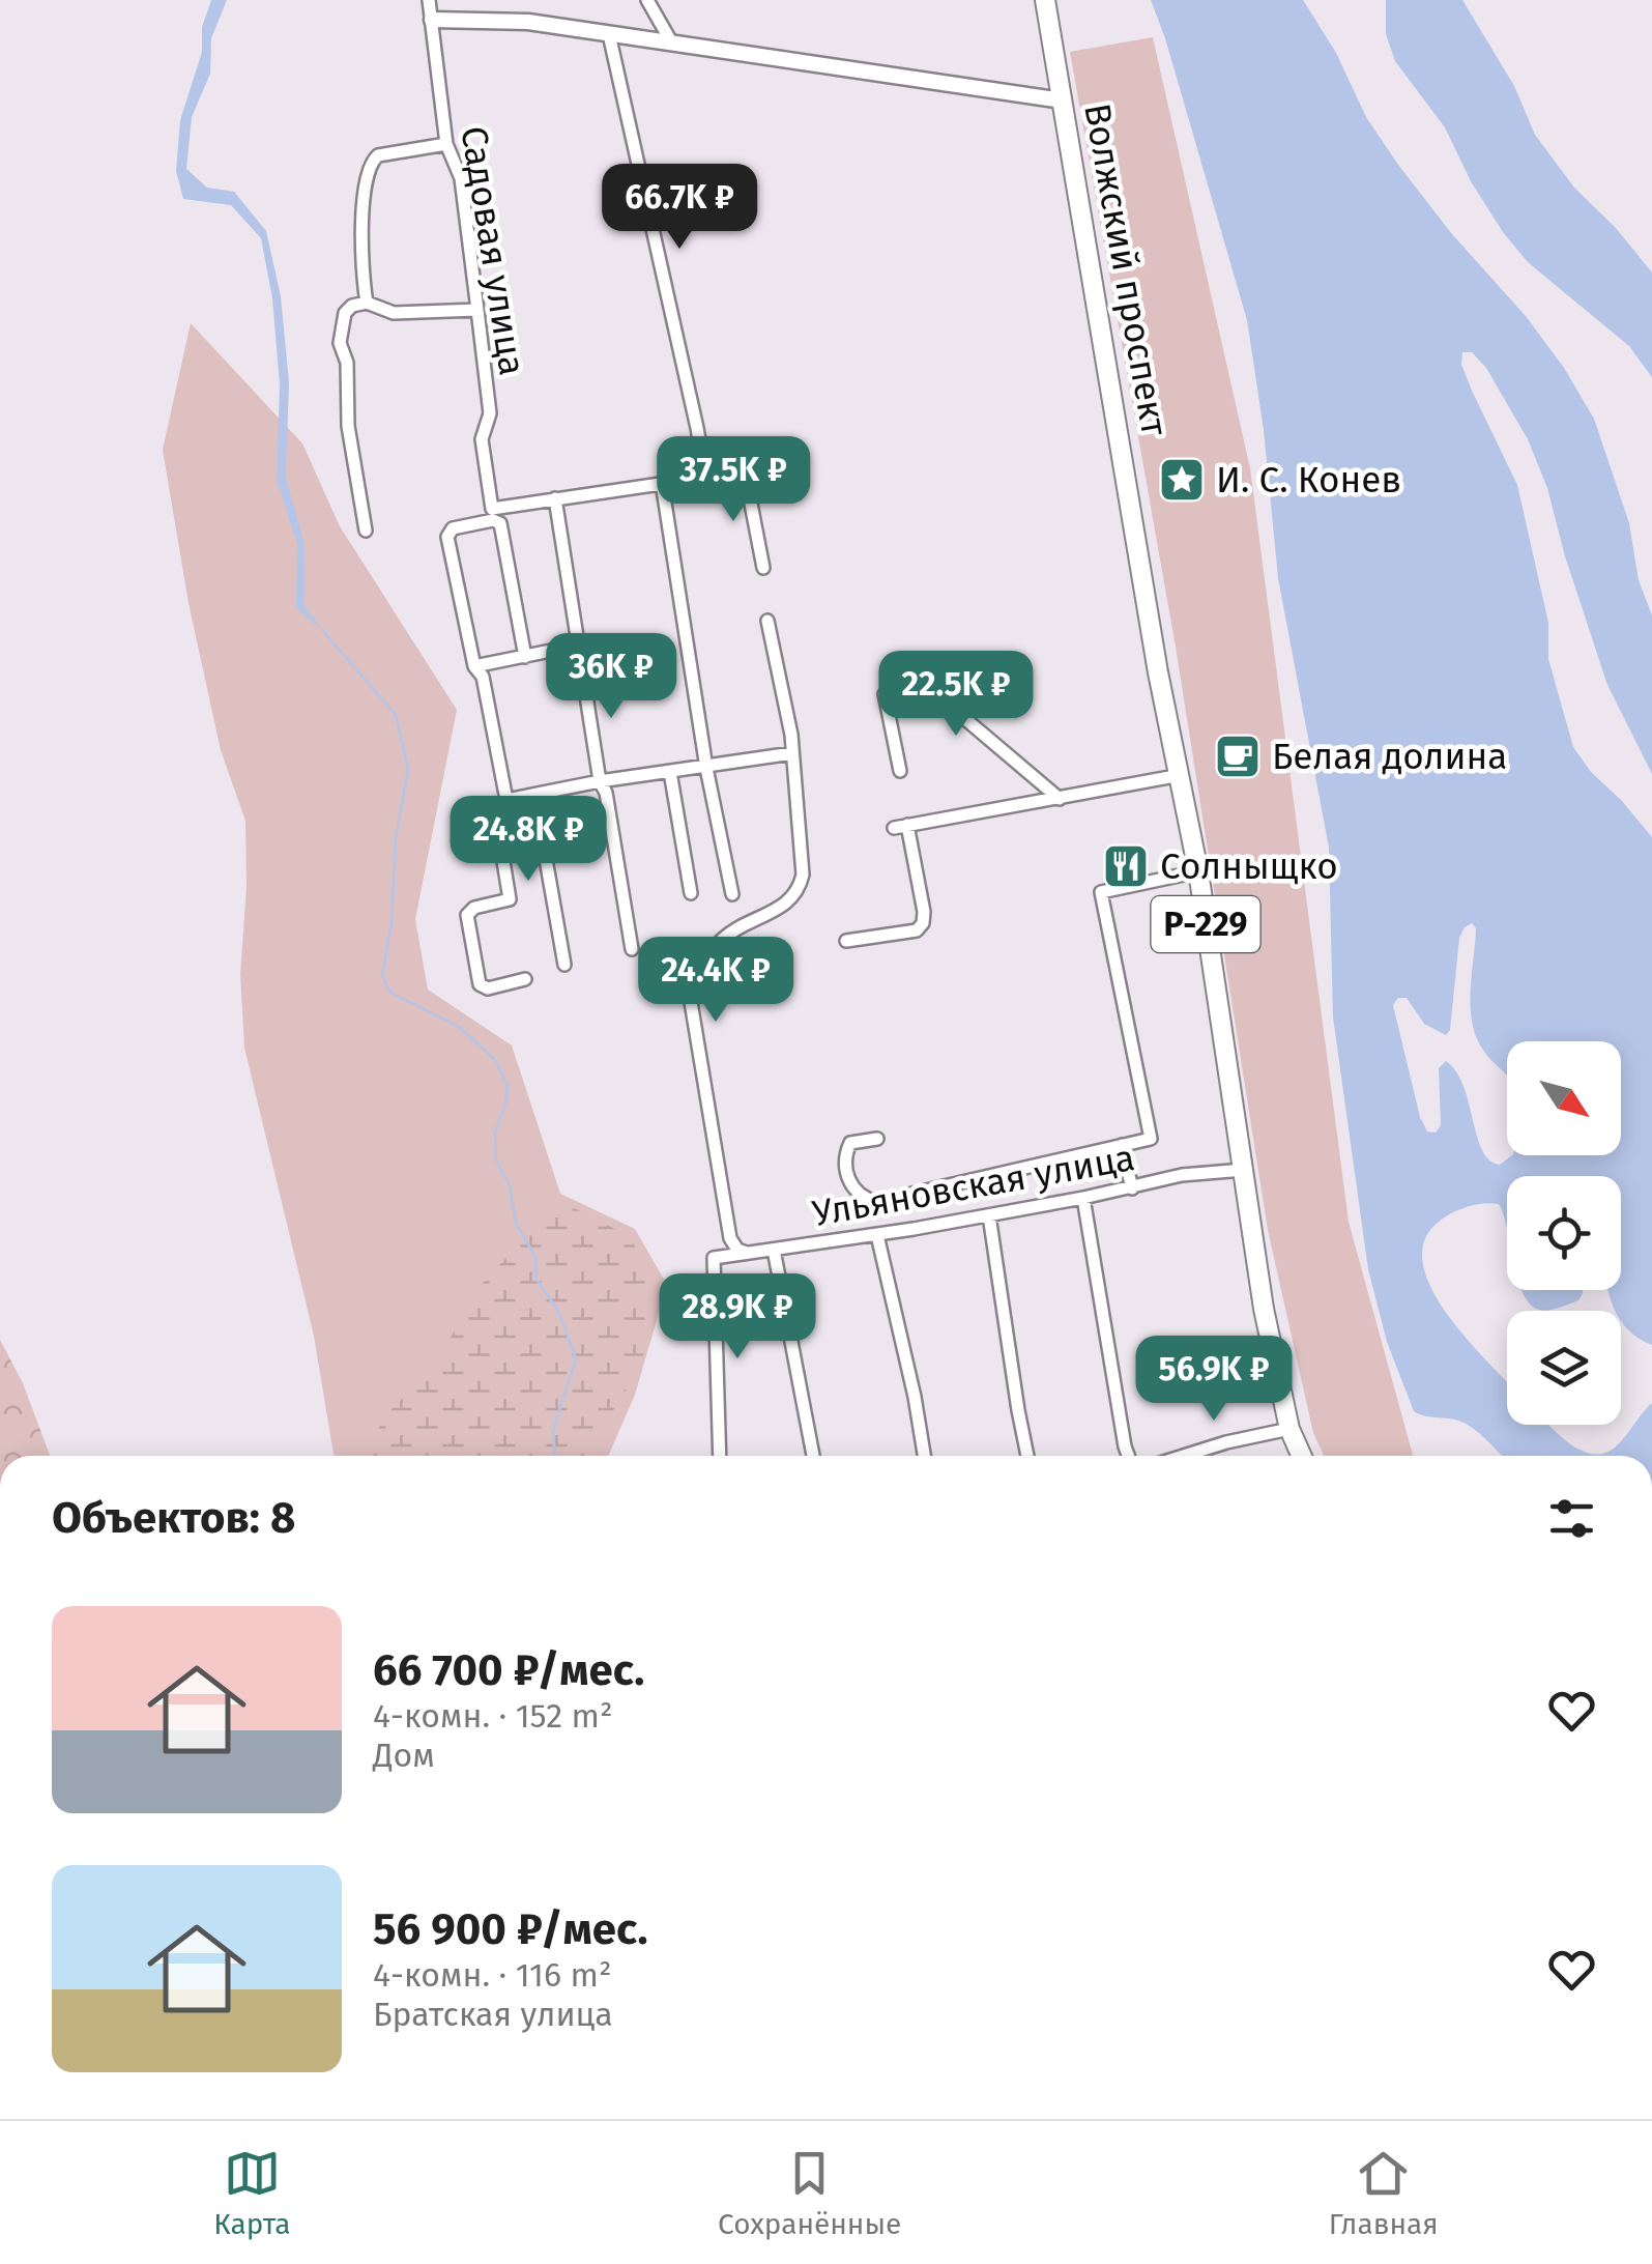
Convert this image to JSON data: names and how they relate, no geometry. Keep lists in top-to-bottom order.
{
  "streets": {
    "main road": ["Волжский проспект", "Р-229"],
    "street": ["Садовая улица", "Ульяновская улица"]
  },
  "crossings": [
    ["Волжский проспект", "Ульяновская улица"]
  ],
  "places": {
    "place": ["И. С. Конев"],
    "cafe": ["Белая долина"],
    "restaurant": ["Солныщко"]
  },
  "north": "bottom right",
  "page": {
    "price": [
      "66.7K ₽",
      "37.5K ₽",
      "36K ₽",
      "22.5K ₽",
      "24.8K ₽",
      "24.4K ₽",
      "28.9K ₽",
      "56.9K ₽"
    ],
    "heading": "Объектов: 8",
    "list": [
      {
        "name": "66 700 ₽/мес.",
        "note": "4-комн. · 152 m² · Дом"
      },
      {
        "name": "56 900 ₽/мес.",
        "note": "4-комн. · 116 m² · Братская улица"
      }
    ],
    "tabs": ["Карта", "Сохранённые", "Главная"]
  }
}
